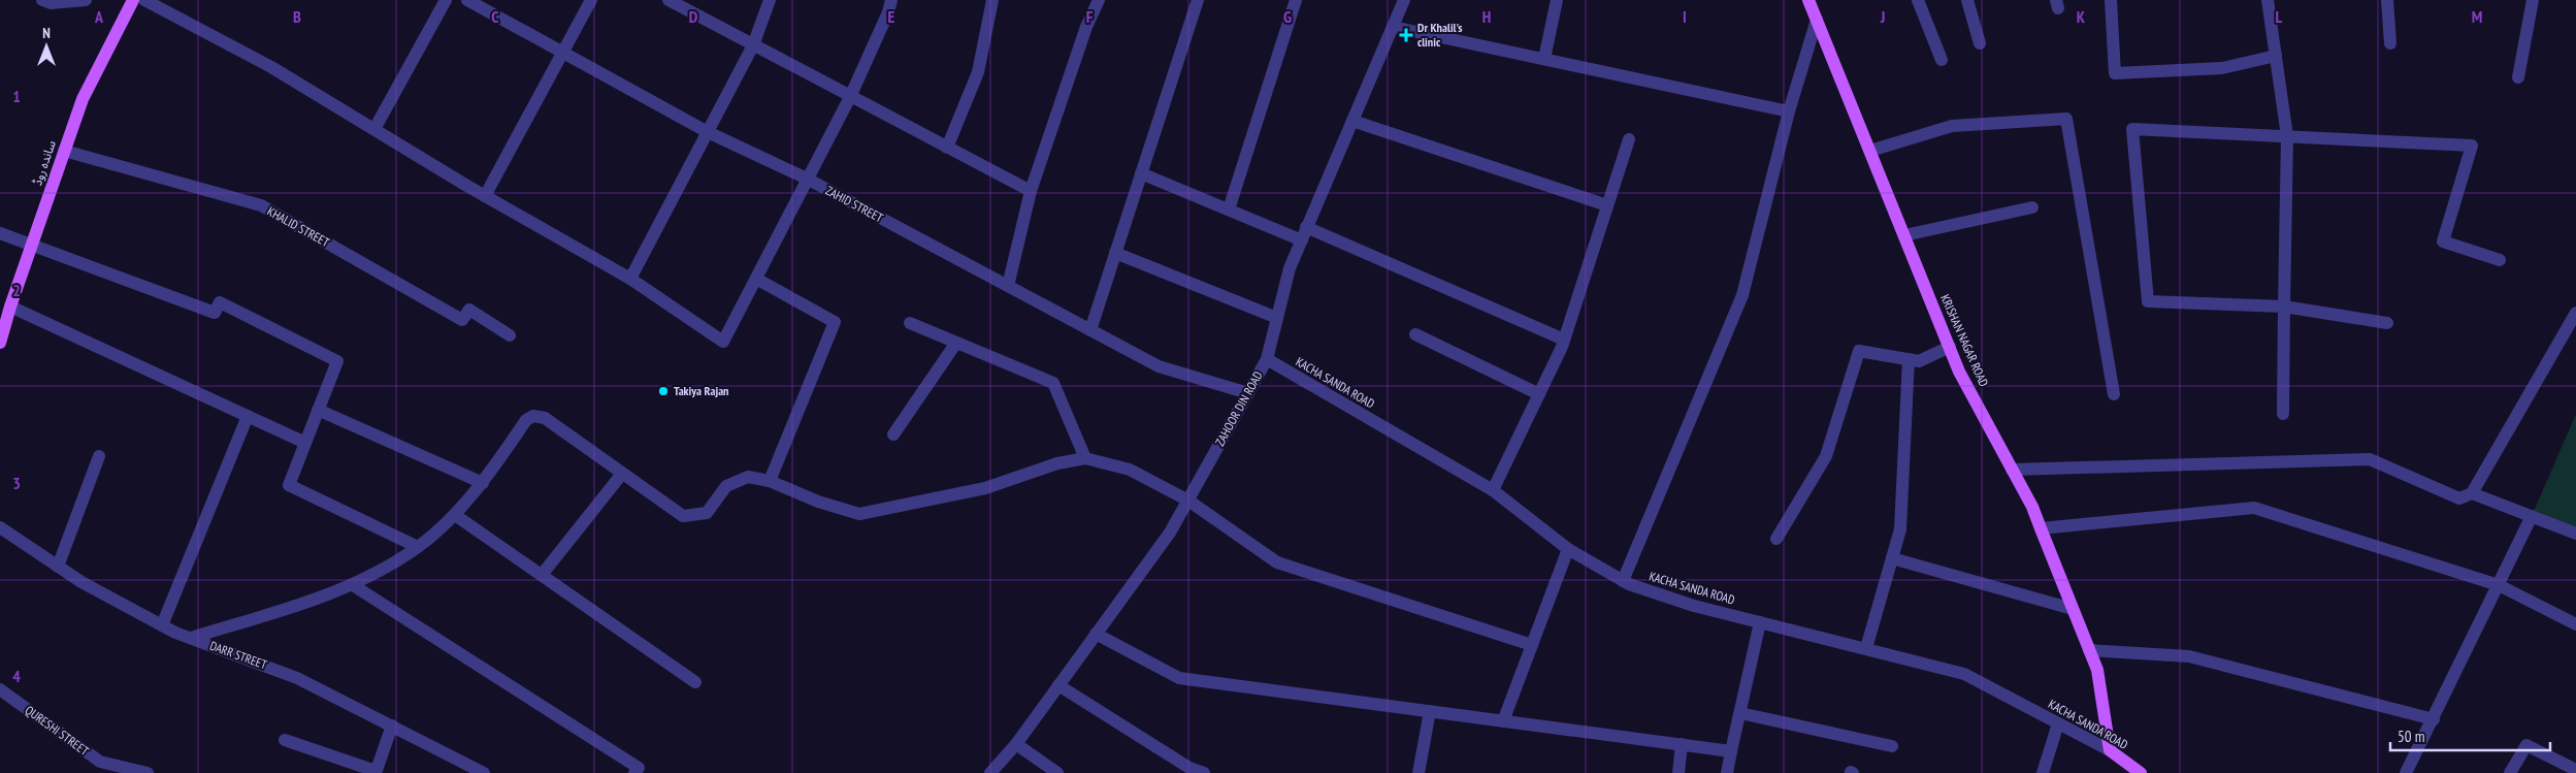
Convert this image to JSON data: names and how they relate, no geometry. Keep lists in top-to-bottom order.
{
  "streets": {
    "main road": ["ساندہ روڈ", "KRISHAN NAGAR ROAD", "KACHA SANDA ROAD"],
    "street": [
      "ZAHID STREET",
      "KHALID STREET",
      "ZAHOOR DIN ROAD",
      "DARR STREET",
      "QURESHI STREET"
    ]
  },
  "crossings": [
    ["ساندہ روڈ", "KHALID STREET"],
    ["ZAHID STREET", "ZAHOOR DIN ROAD"],
    ["KRISHAN NAGAR ROAD", "KACHA SANDA ROAD"],
    ["KACHA SANDA ROAD", "ZAHOOR DIN ROAD"]
  ],
  "places": {
    "health": ["Dr Khalil's clinic"],
    "other": ["Takiya Rajan"]
  },
  "scale_bar": "50 m",
  "north": "top",
  "grid": {
    "columns": [
      "A",
      "B",
      "C",
      "D",
      "E",
      "F",
      "G",
      "H",
      "I",
      "J",
      "K",
      "L",
      "M"
    ],
    "rows": [
      "1",
      "2",
      "3",
      "4"
    ]
  }
}
